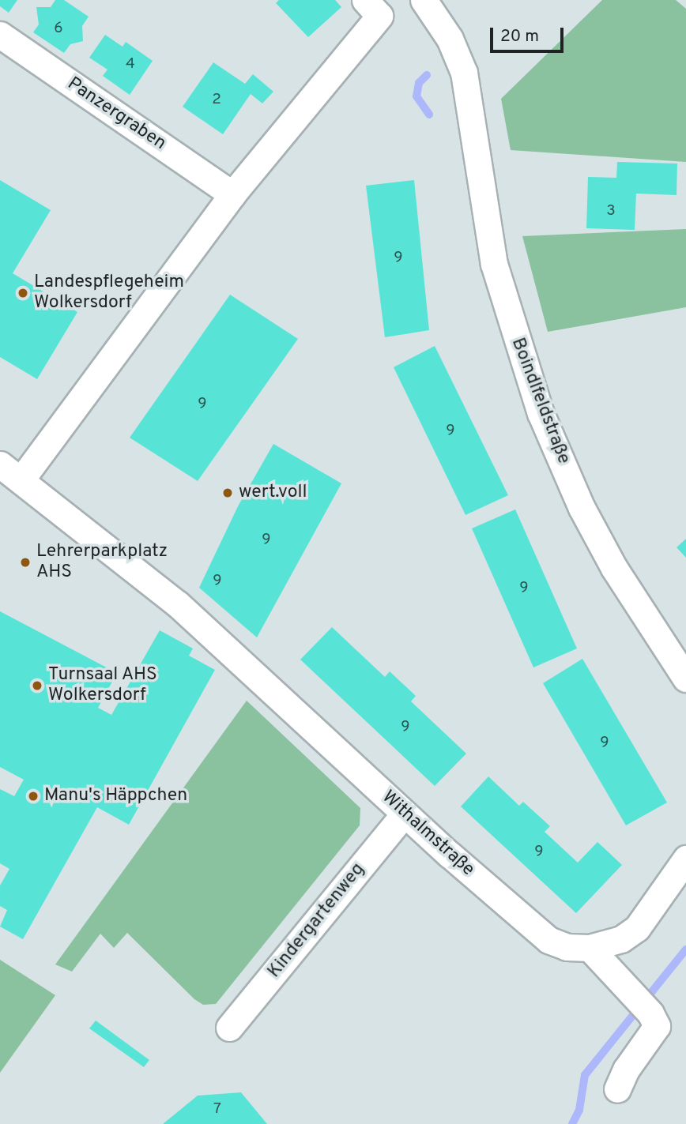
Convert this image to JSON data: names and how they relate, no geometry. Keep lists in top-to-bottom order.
{
  "streets": {
    "street": [
      "Panzergraben",
      "Boindlfeldstraße",
      "Withalmstraße",
      "Kindergartenweg"
    ]
  },
  "crossings": [
    ["Withalmstraße", "Kindergartenweg"]
  ],
  "places": [
    "Landespflegeheim Wolkersdorf",
    "wert.voll",
    "Lehrerparkplatz AHS",
    "Turnsaal AHS Wolkersdorf",
    "Manu's Häppchen"
  ],
  "house_numbers": [
    "6",
    "4",
    "2",
    "3",
    "9",
    "9",
    "9",
    "9",
    "9",
    "9",
    "9",
    "9",
    "9",
    "7"
  ],
  "scale_bar": "20 m"
}
